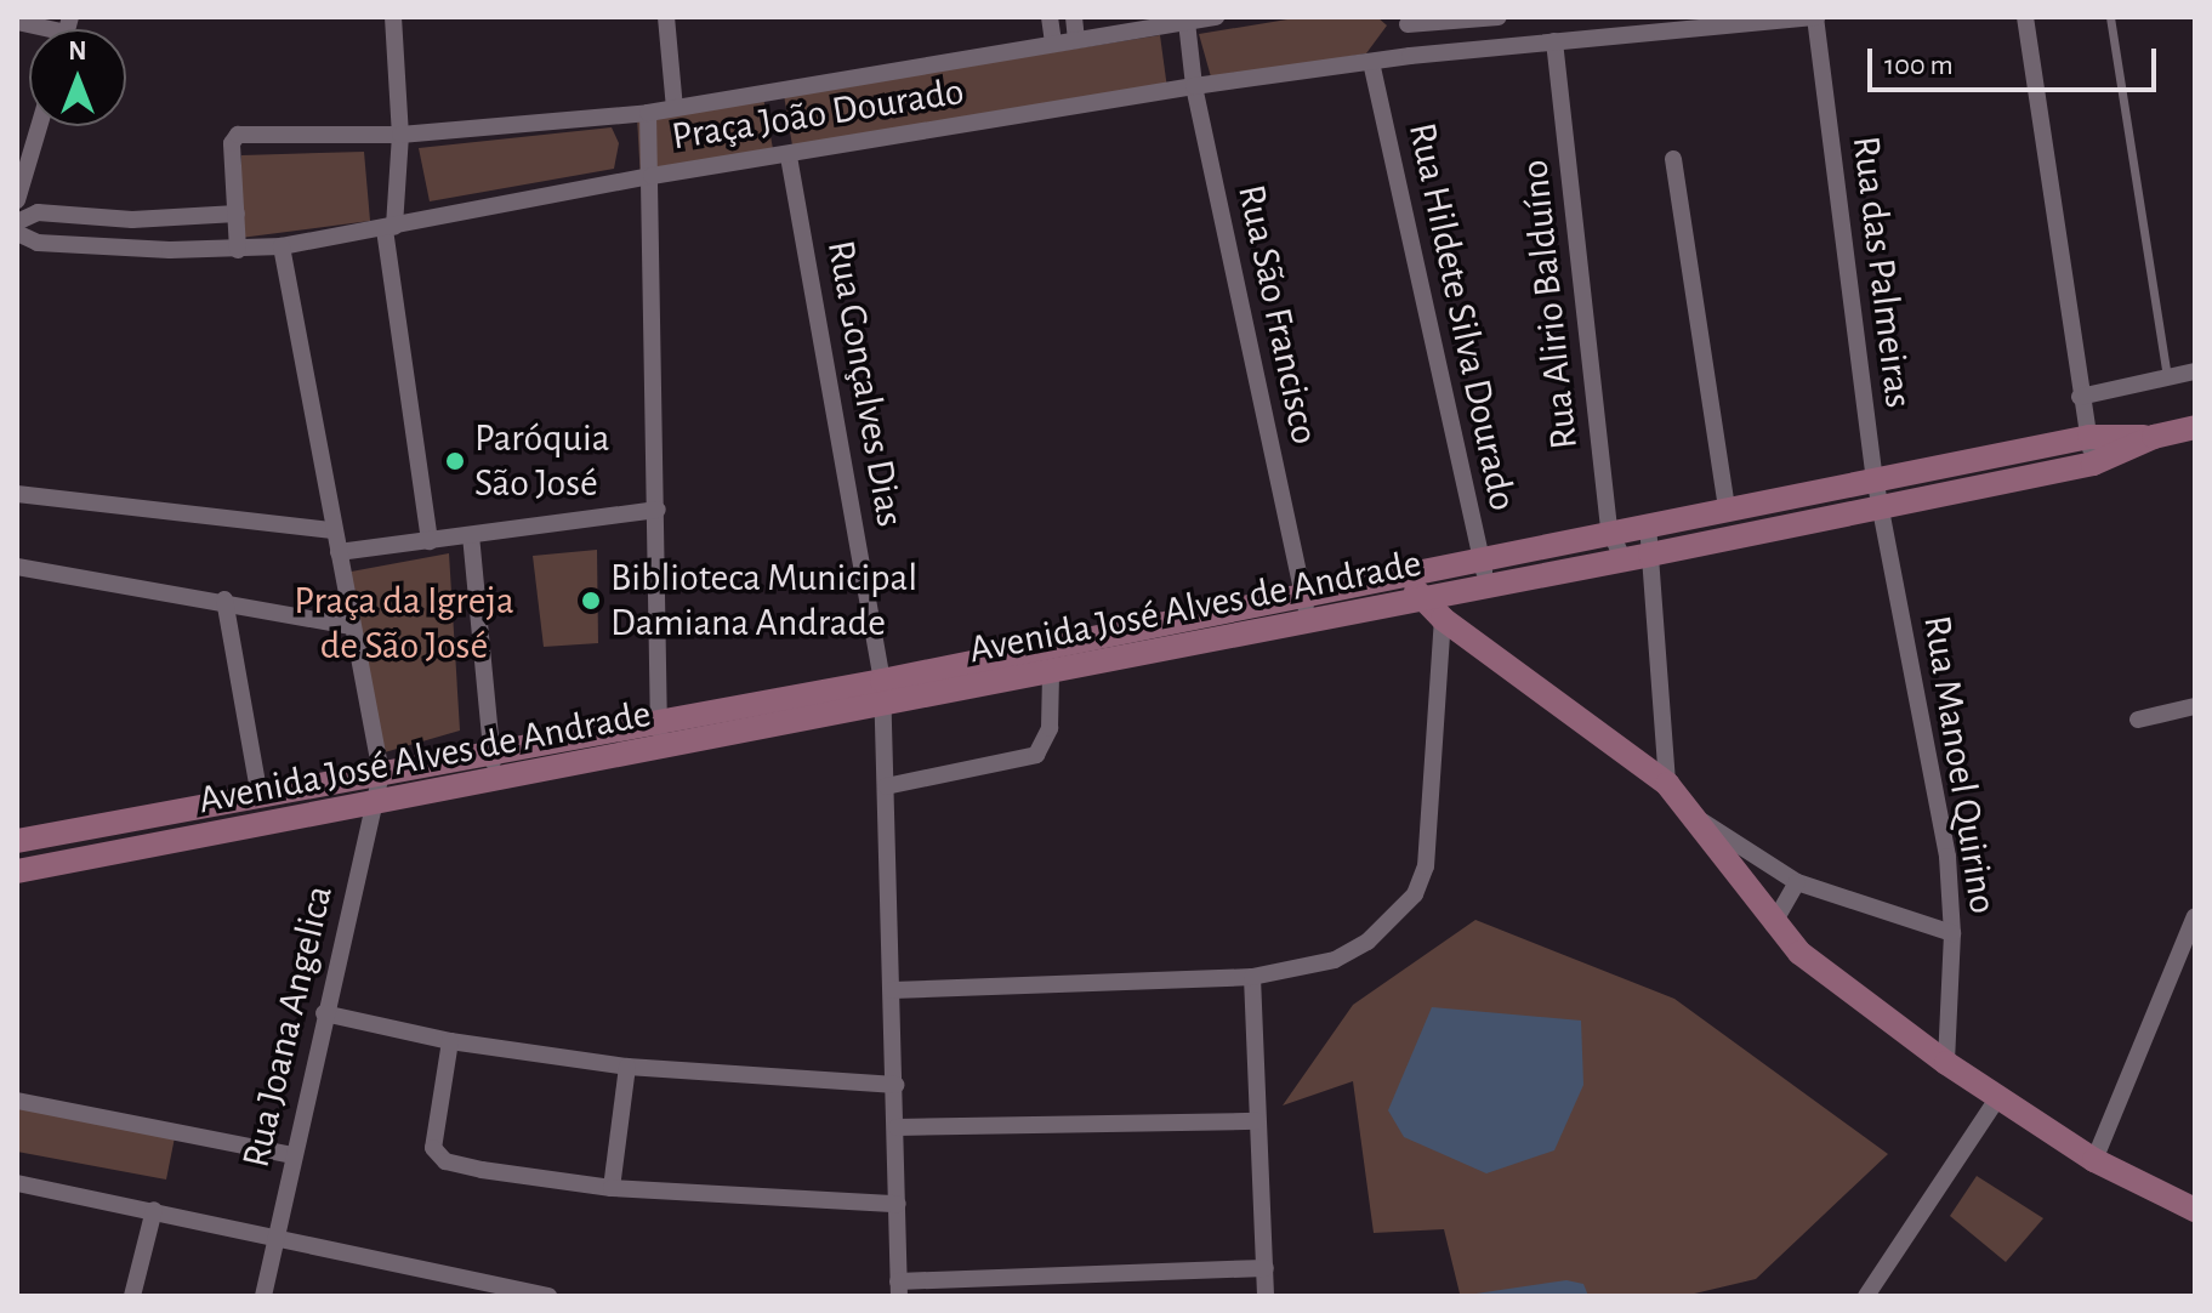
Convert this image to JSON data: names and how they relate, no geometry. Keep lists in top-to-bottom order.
{
  "streets": {
    "main road": ["Avenida José Alves de Andrade"],
    "street": [
      "Praça João Dourado",
      "Rua das Palmeiras",
      "Rua Alirio Balduíno",
      "Rua São Francisco",
      "Rua Hildete Silva Dourado",
      "Rua Gonçalves Dias",
      "Rua Manoel Quirino",
      "Rua Joana Angelica"
    ]
  },
  "crossings": [
    ["Praça João Dourado", "Rua das Palmeiras"],
    ["Praça João Dourado", "Rua Alirio Balduíno"],
    ["Praça João Dourado", "Rua São Francisco"],
    ["Praça João Dourado", "Rua Hildete Silva Dourado"],
    ["Praça João Dourado", "Rua Gonçalves Dias"],
    ["Rua das Palmeiras", "Avenida José Alves de Andrade"],
    ["Rua das Palmeiras", "Rua Manoel Quirino"],
    ["Rua Alirio Balduíno", "Avenida José Alves de Andrade"],
    ["Rua São Francisco", "Avenida José Alves de Andrade"],
    ["Rua Hildete Silva Dourado", "Avenida José Alves de Andrade"],
    ["Rua Gonçalves Dias", "Avenida José Alves de Andrade"],
    ["Avenida José Alves de Andrade", "Rua Manoel Quirino"],
    ["Avenida José Alves de Andrade", "Rua Joana Angelica"]
  ],
  "parks": ["Praça da Igreja de São José"],
  "places": ["Paróquia São José", "Biblioteca Municipal Damiana Andrade"],
  "scale_bar": "100 m",
  "north": "top"
}
